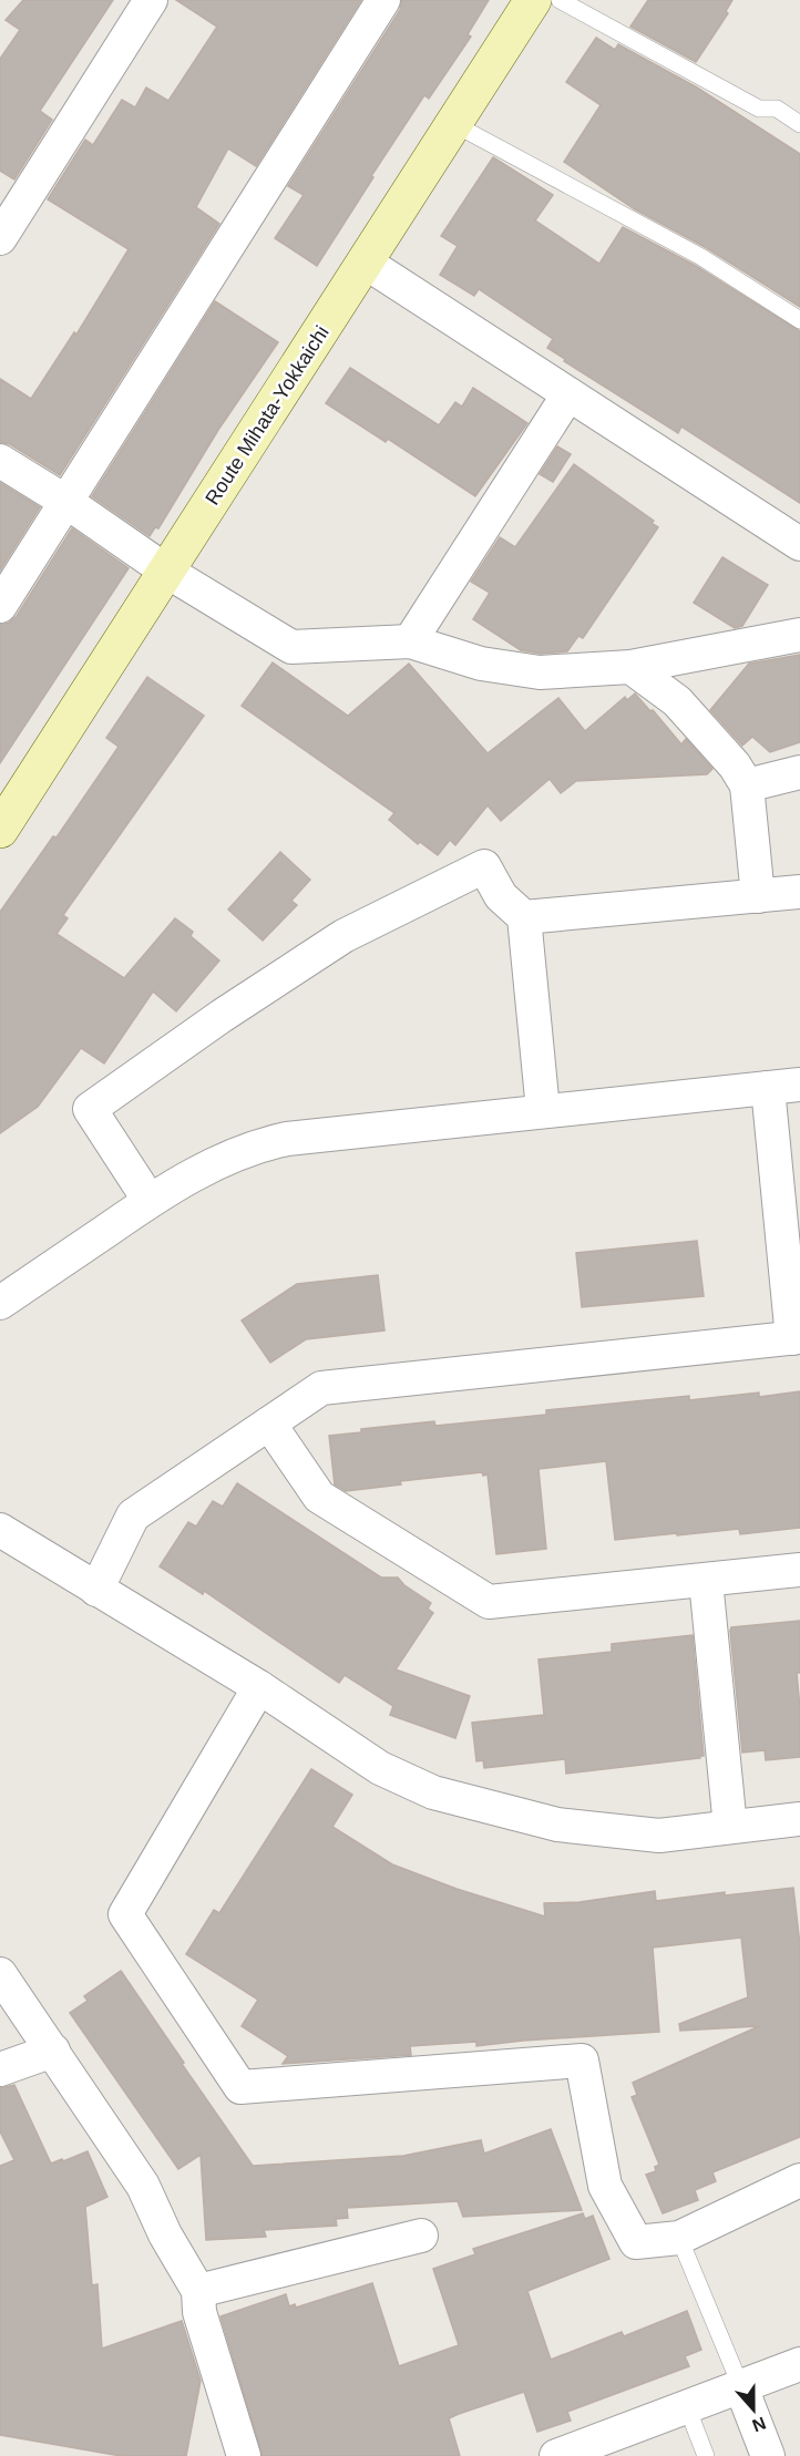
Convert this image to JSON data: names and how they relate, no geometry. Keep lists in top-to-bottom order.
{
  "streets": {
    "main road": ["Route Mihata-Yokkaichi"]
  },
  "north": "bottom"
}
